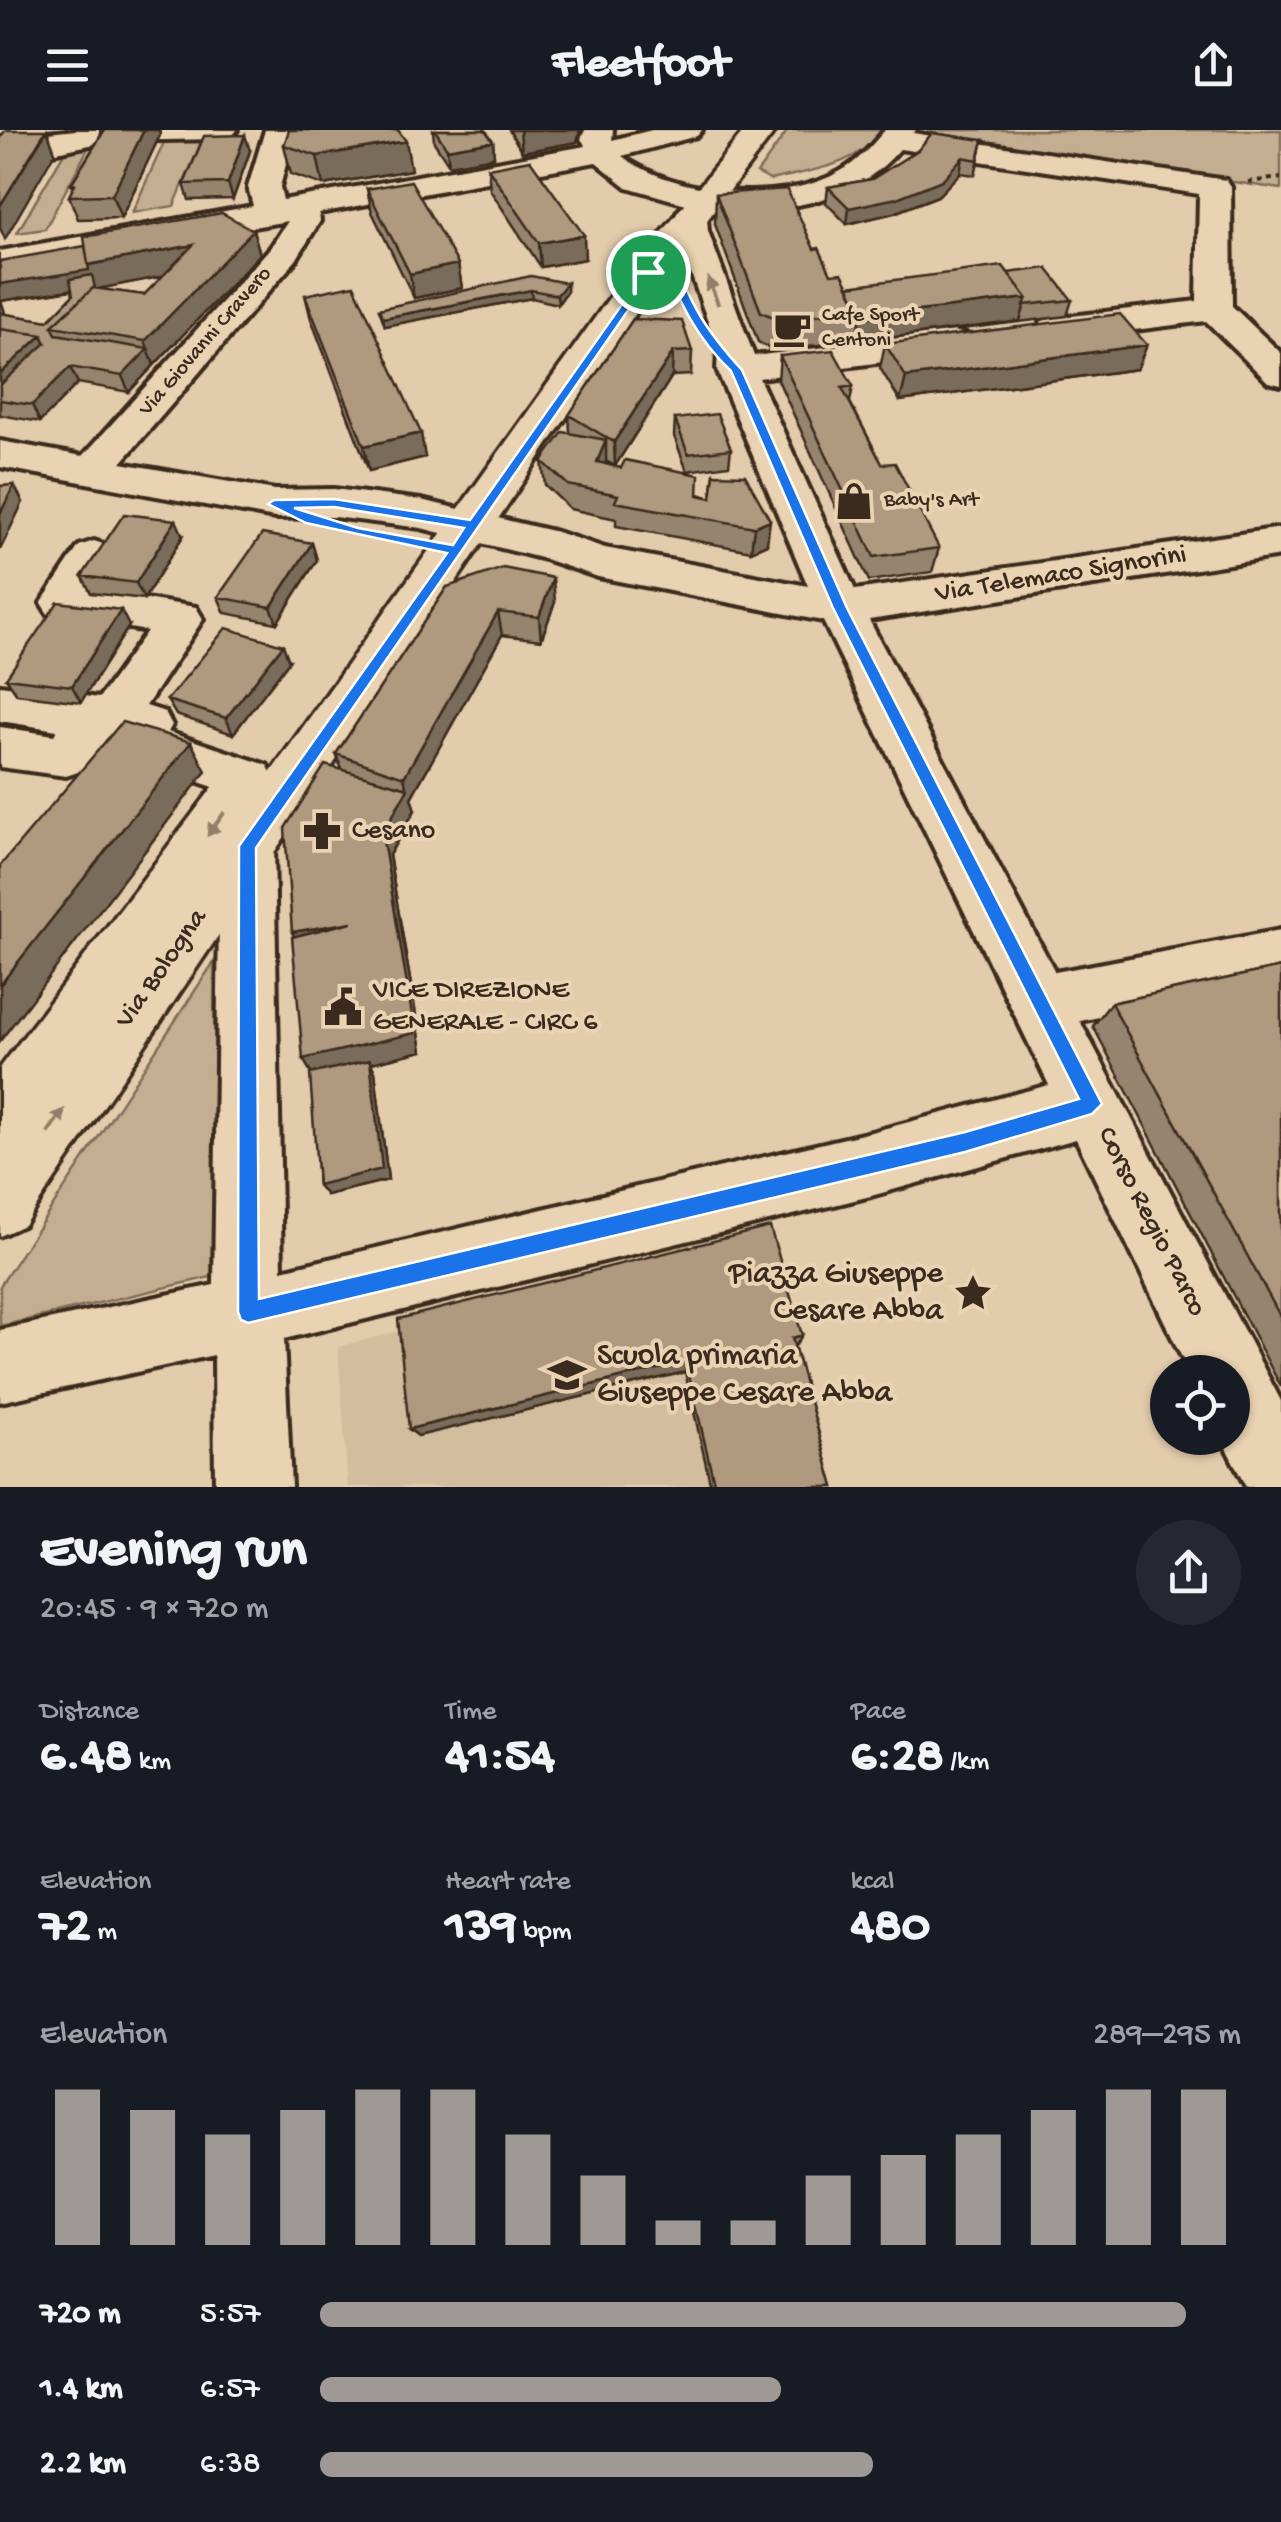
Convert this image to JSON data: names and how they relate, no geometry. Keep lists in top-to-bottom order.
{
  "streets": {
    "main road": ["Via Bologna"],
    "street": ["Via Giovanni Cravero", "Via Telemaco Signorini", "Corso Regio Parco"]
  },
  "crossings": [
    ["Via Giovanni Cravero", "Via Telemaco Signorini"],
    ["Via Telemaco Signorini", "Via Bologna"],
    ["Via Telemaco Signorini", "Corso Regio Parco"],
    ["Via Bologna", "Corso Regio Parco"]
  ],
  "places": {
    "cafe": ["Cafe Sport Centoni"],
    "shop": ["Baby's Art"],
    "pharmacy": ["Cesano"],
    "public building": ["VICE DIREZIONE GENERALE - CIRC 6"],
    "place": ["Piazza Giuseppe Cesare Abba"],
    "school or university": ["Scuola primaria Giuseppe Cesare Abba"]
  },
  "page": {
    "header": "Fleetfoot",
    "heading": ["Evening run", "20:45 · 9 × 720 m"],
    "stats": [
      ["Distance", "6.48 km"],
      ["Time", "41:54"],
      ["Pace", "6:28 /km"],
      ["Elevation", "72 m"],
      ["Heart rate", "139 bpm"],
      ["kcal", "480"]
    ],
    "chart": ["Elevation", "289–295 m"],
    "list": [
      {
        "name": "720 m",
        "note": "5:57"
      },
      {
        "name": "1.4 km",
        "note": "6:57"
      },
      {
        "name": "2.2 km",
        "note": "6:38"
      }
    ]
  }
}
